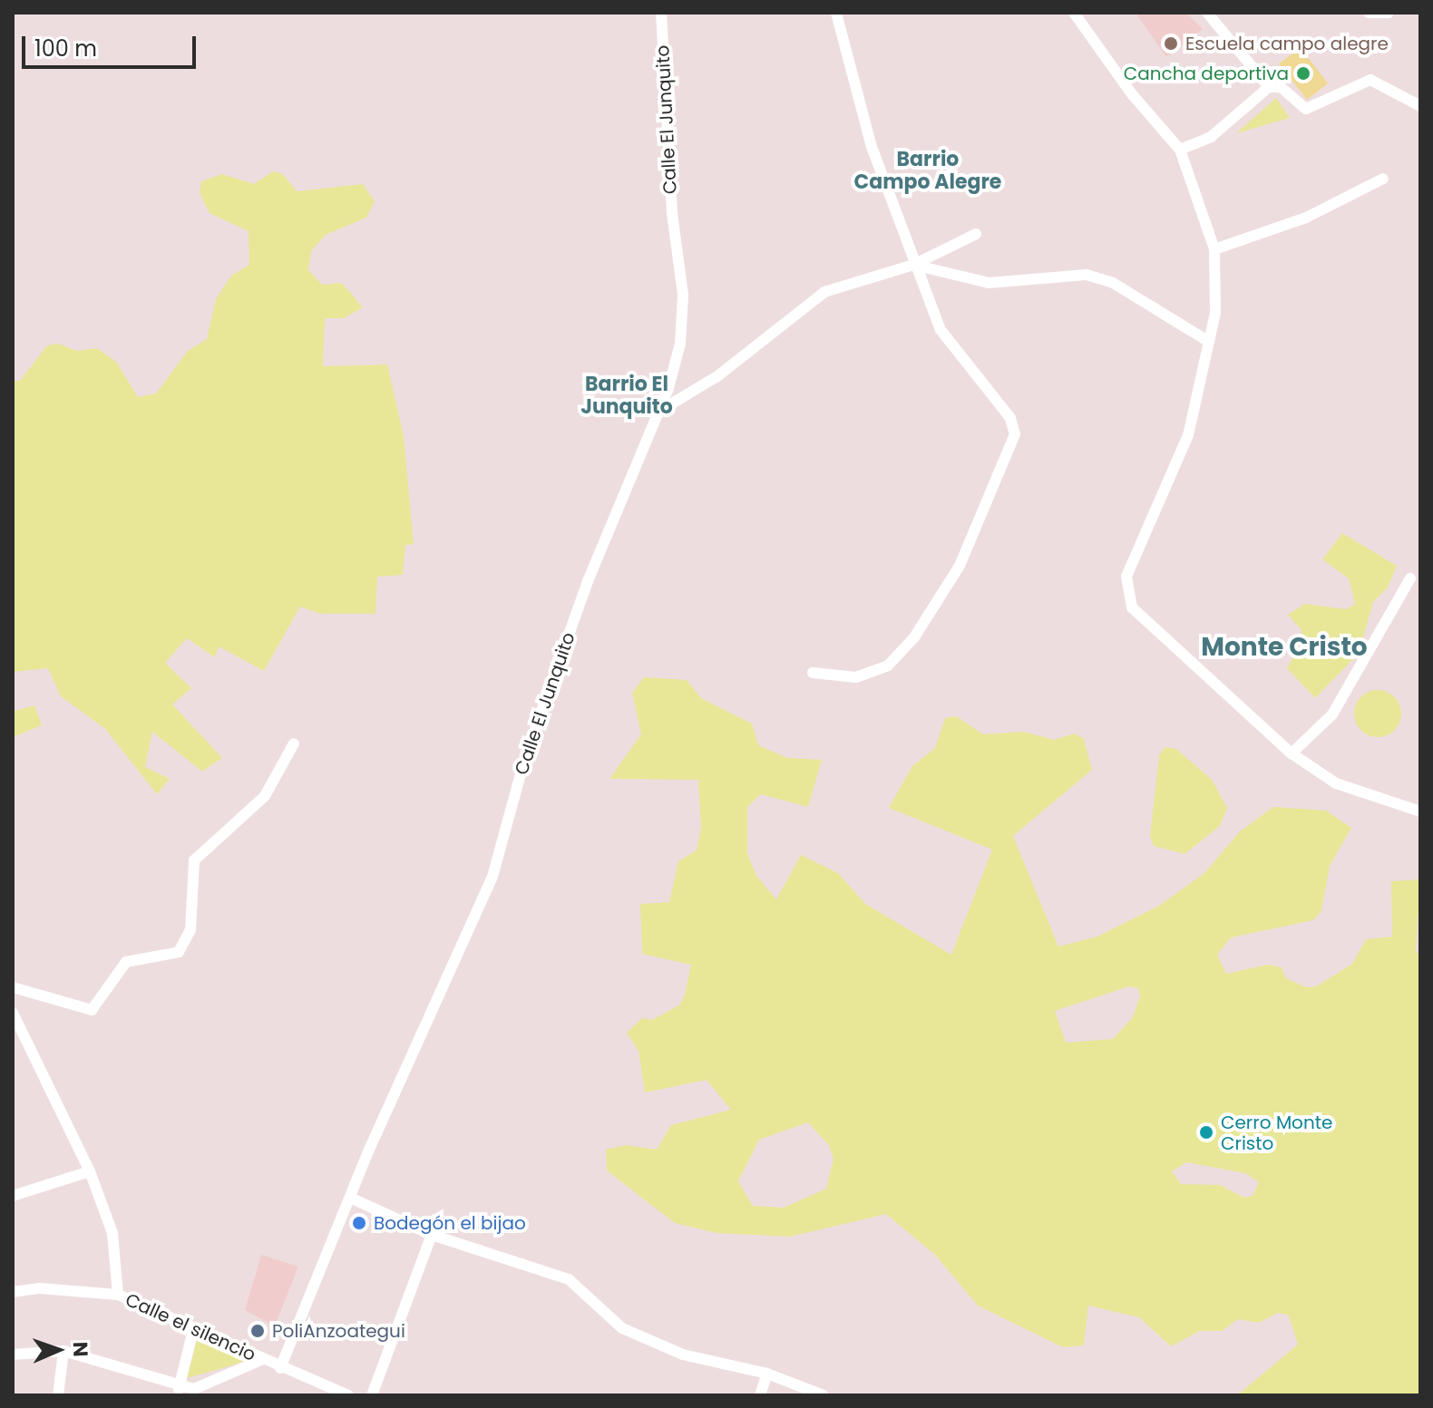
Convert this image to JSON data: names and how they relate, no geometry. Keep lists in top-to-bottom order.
{
  "streets": {
    "street": ["Calle El Junquito", "Calle el silencio"]
  },
  "crossings": [
    ["Calle El Junquito", "Calle el silencio"]
  ],
  "districts": ["Barrio Campo Alegre", "Barrio El Junquito", "Monte Cristo"],
  "places": [
    "Escuela campo alegre",
    "Cancha deportiva",
    "Cerro Monte Cristo",
    "Bodegón el bijao",
    "PoliAnzoategui"
  ],
  "scale_bar": "100 m",
  "north": "right"
}
